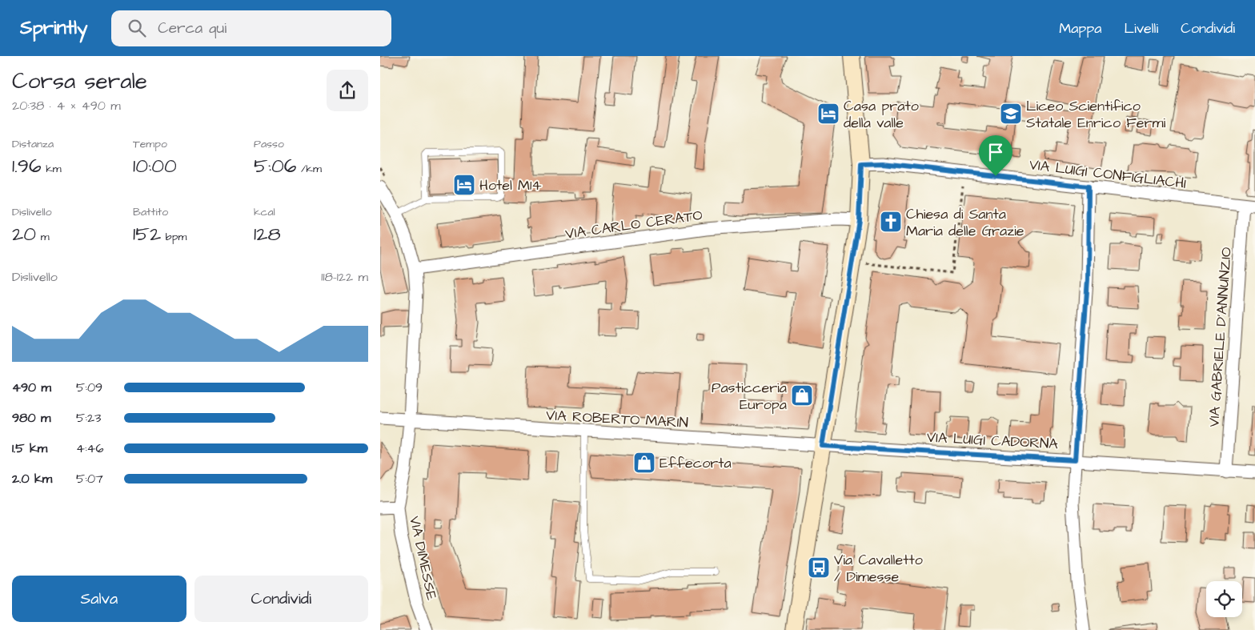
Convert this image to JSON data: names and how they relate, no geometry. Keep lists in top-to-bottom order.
{
  "streets": {
    "street": [
      "VIA LUIGI CONFIGLIACHI",
      "VIA CARLO CERATO",
      "VIA GABRIELE D'ANNUNZIO",
      "VIA ROBERTO MARIN",
      "VIA LUIGI CADORNA",
      "VIA DIMESSE"
    ]
  },
  "crossings": [
    ["VIA LUIGI CONFIGLIACHI", "VIA GABRIELE D'ANNUNZIO"],
    ["VIA CARLO CERATO", "VIA DIMESSE"],
    ["VIA GABRIELE D'ANNUNZIO", "VIA LUIGI CADORNA"],
    ["VIA ROBERTO MARIN", "VIA LUIGI CADORNA"],
    ["VIA ROBERTO MARIN", "VIA DIMESSE"]
  ],
  "places": {
    "hotel": ["Casa prato della valle", "Hotel M14"],
    "school or university": ["Liceo Scientifico Statale Enrico Fermi"],
    "church": ["Chiesa di Santa Maria delle Grazie"],
    "shop": ["Pasticceria Europa", "Effecorta"],
    "bus stop": ["Via Cavalletto / Dimesse"]
  },
  "page": {
    "header": "Sprintly",
    "search": "Cerca qui",
    "nav": ["Mappa", "Livelli", "Condividi"],
    "heading": ["Corsa serale", "20:38 · 4 × 490 m"],
    "stats": [
      ["Distanza", "1.96 km"],
      ["Tempo", "10:00"],
      ["Passo", "5:06 /km"],
      ["Dislivello", "20 m"],
      ["Battito", "152 bpm"],
      ["kcal", "128"]
    ],
    "chart": ["Dislivello", "118–122 m"],
    "list": [
      {
        "name": "490 m",
        "note": "5:09"
      },
      {
        "name": "980 m",
        "note": "5:23"
      },
      {
        "name": "1.5 km",
        "note": "4:46"
      },
      {
        "name": "2.0 km",
        "note": "5:07"
      }
    ],
    "buttons": ["Salva", "Condividi"]
  }
}
